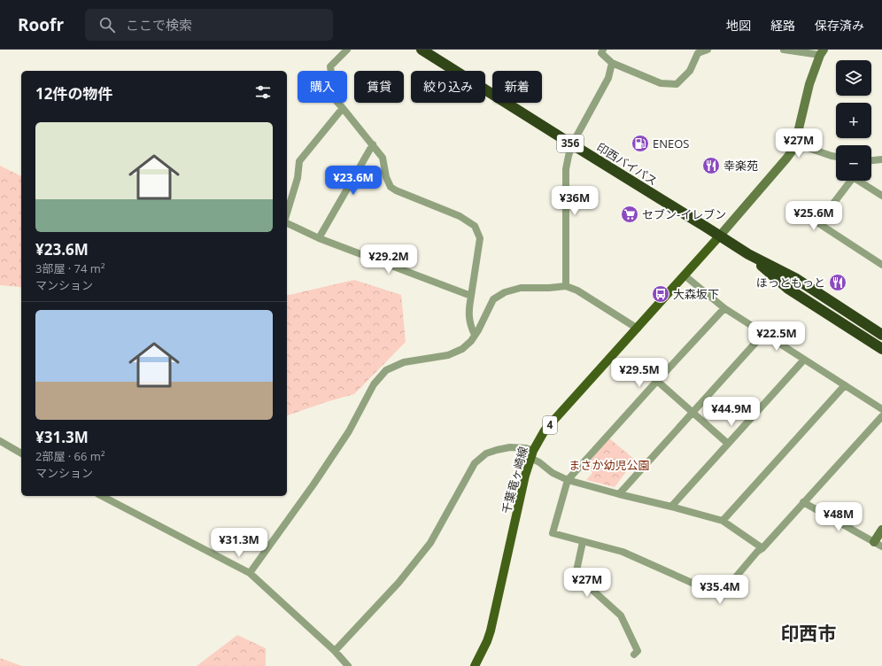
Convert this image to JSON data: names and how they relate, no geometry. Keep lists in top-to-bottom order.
{
  "streets": {
    "highway": ["356", "印西バイパス"],
    "main road": ["4", "千葉竜ヶ崎線"]
  },
  "crossings": [
    ["印西バイパス", "千葉竜ヶ崎線"]
  ],
  "districts": ["印西市"],
  "parks": ["まさか幼児公園"],
  "places": {
    "fuel station": ["ENEOS"],
    "restaurant": ["幸楽苑", "ほっともっと"],
    "supermarket": ["セブン-イレブン"],
    "bus stop": ["大森坂下"]
  },
  "page": {
    "header": "Roofr",
    "search": "ここで検索",
    "nav": ["地図", "経路", "保存済み"],
    "map_buttons": ["+", "−"],
    "chip": [
      "購入",
      "賃貸",
      "絞り込み",
      "新着"
    ],
    "heading": "12件の物件",
    "list": [
      {
        "name": "¥23.6M",
        "note": "3部屋 · 74 m² · マンション"
      },
      {
        "name": "¥31.3M",
        "note": "2部屋 · 66 m² · マンション"
      }
    ],
    "price": [
      "¥27M",
      "¥23.6M",
      "¥36M",
      "¥25.6M",
      "¥29.2M",
      "¥22.5M",
      "¥29.5M",
      "¥44.9M",
      "¥48M",
      "¥31.3M",
      "¥27M",
      "¥35.4M"
    ]
  }
}
